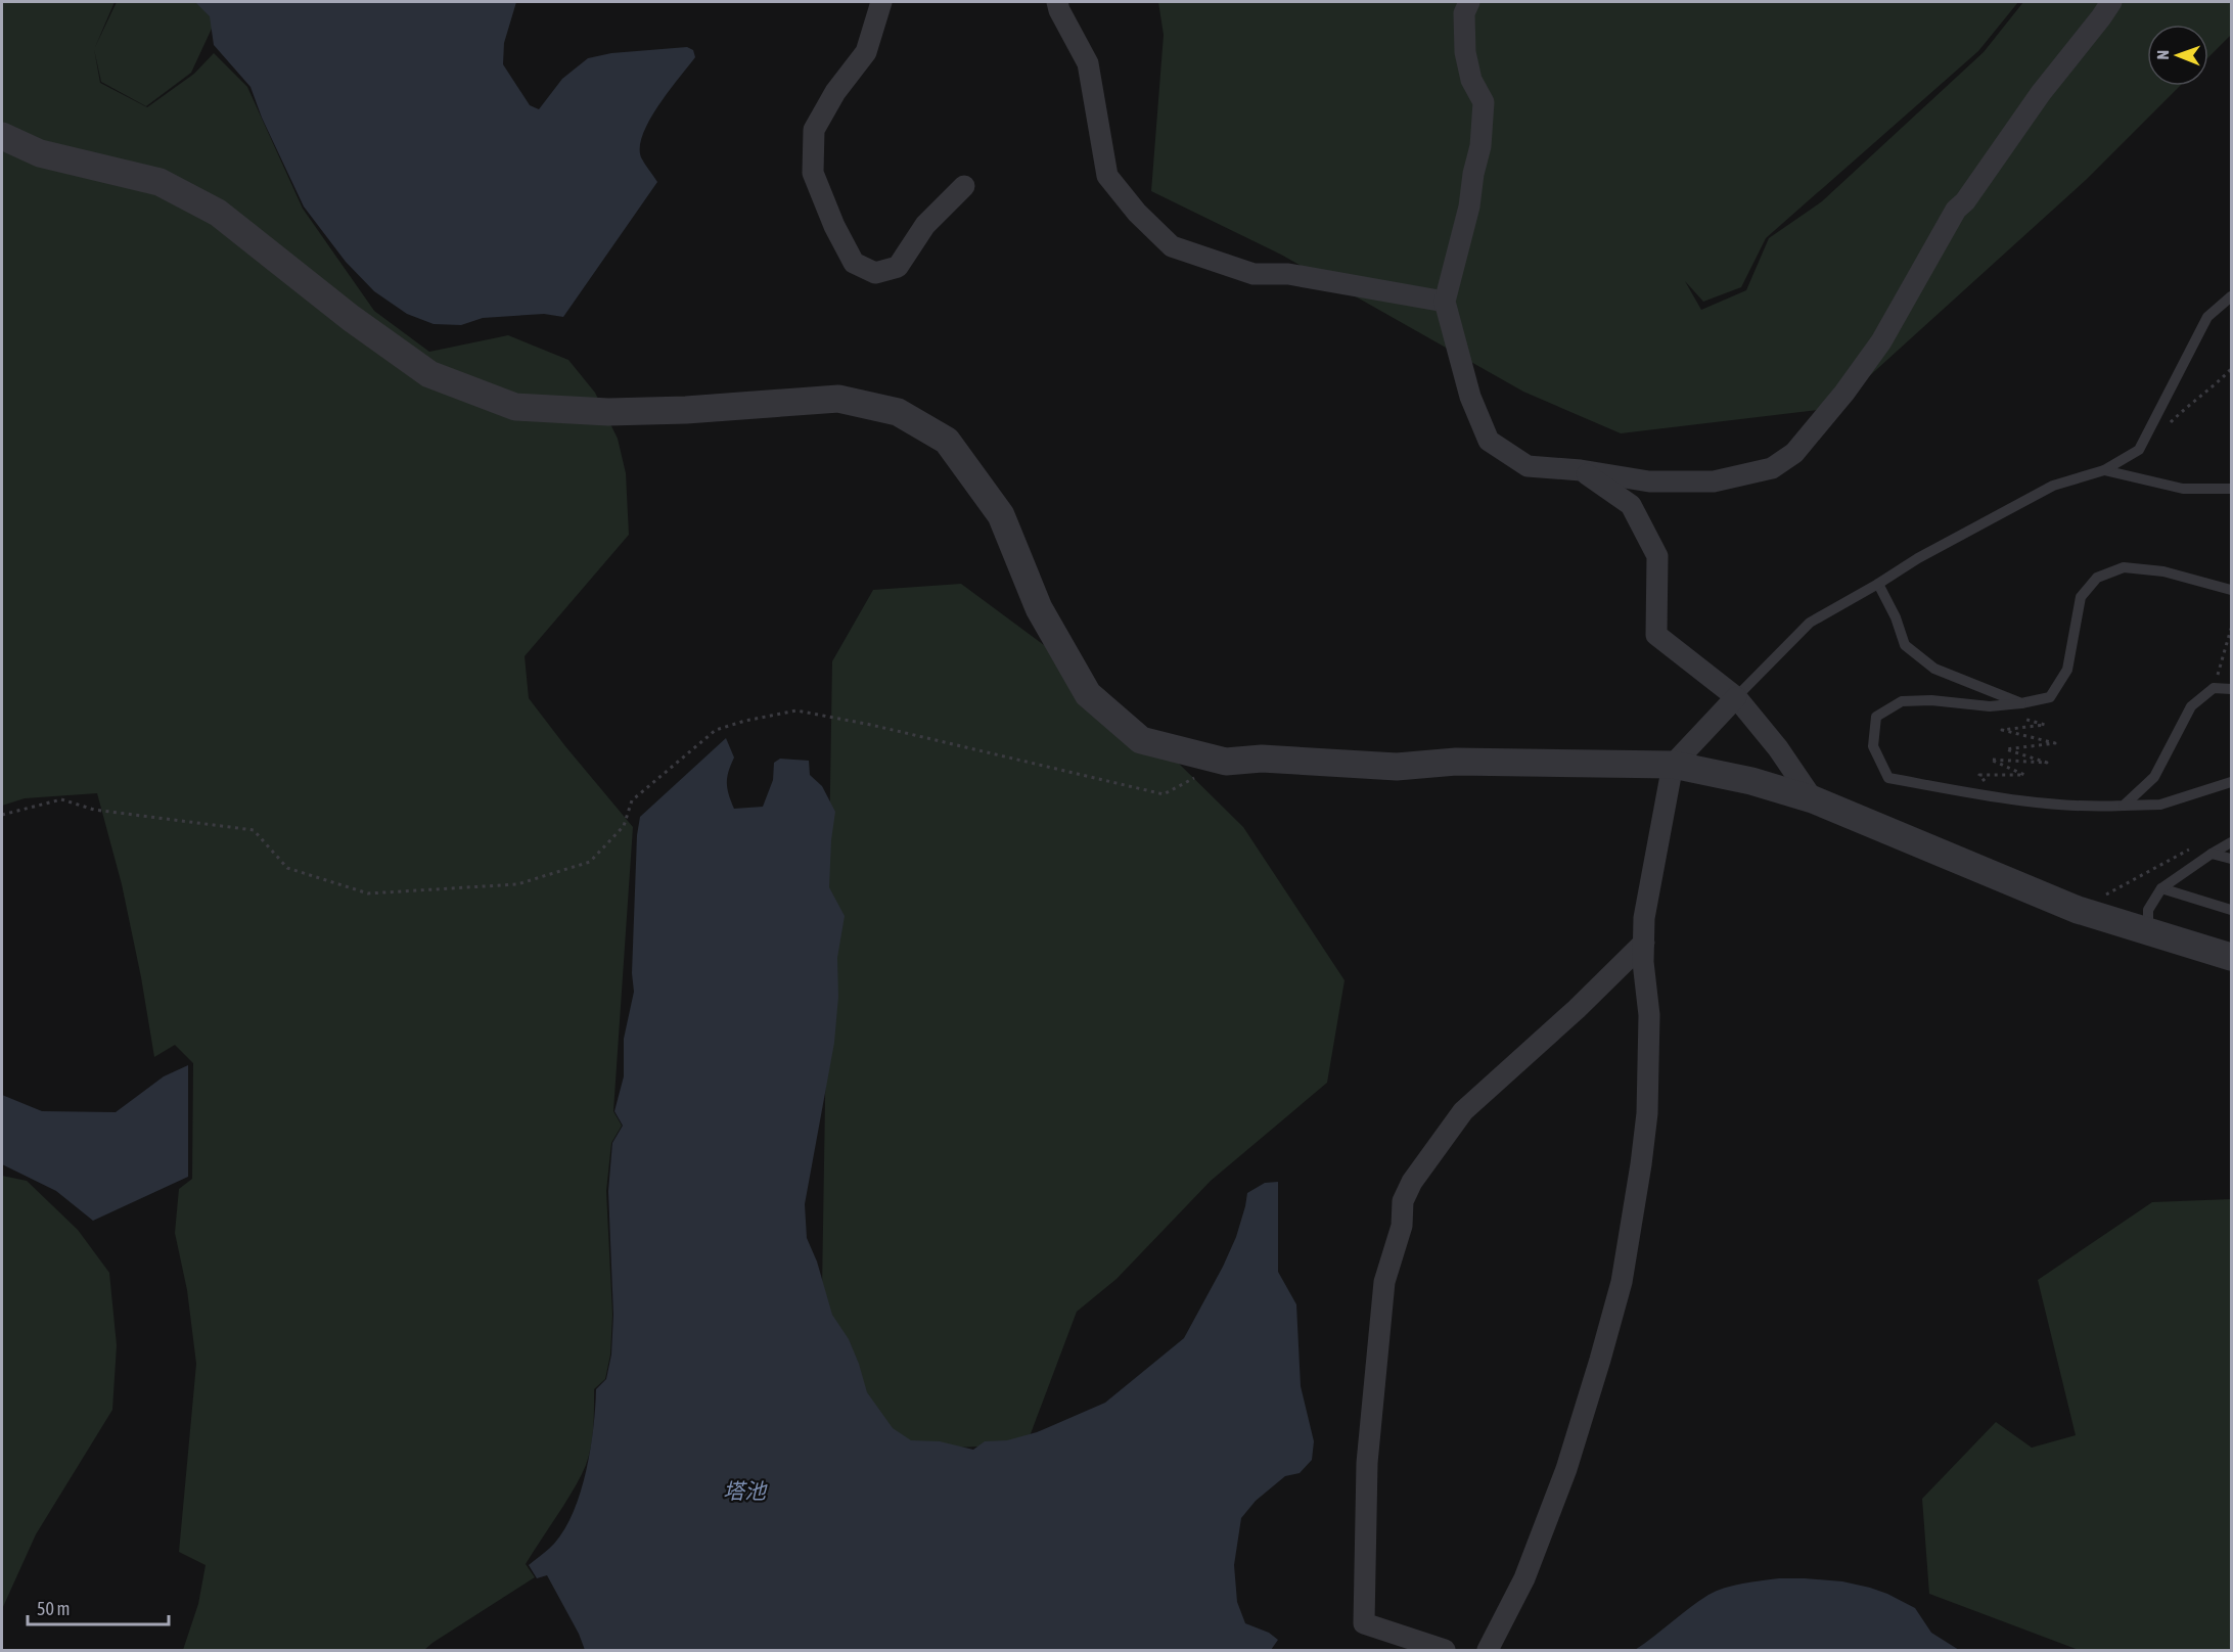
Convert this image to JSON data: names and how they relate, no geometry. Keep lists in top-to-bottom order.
{
  "water": ["塔池"],
  "scale_bar": "50 m",
  "north": "left"
}
